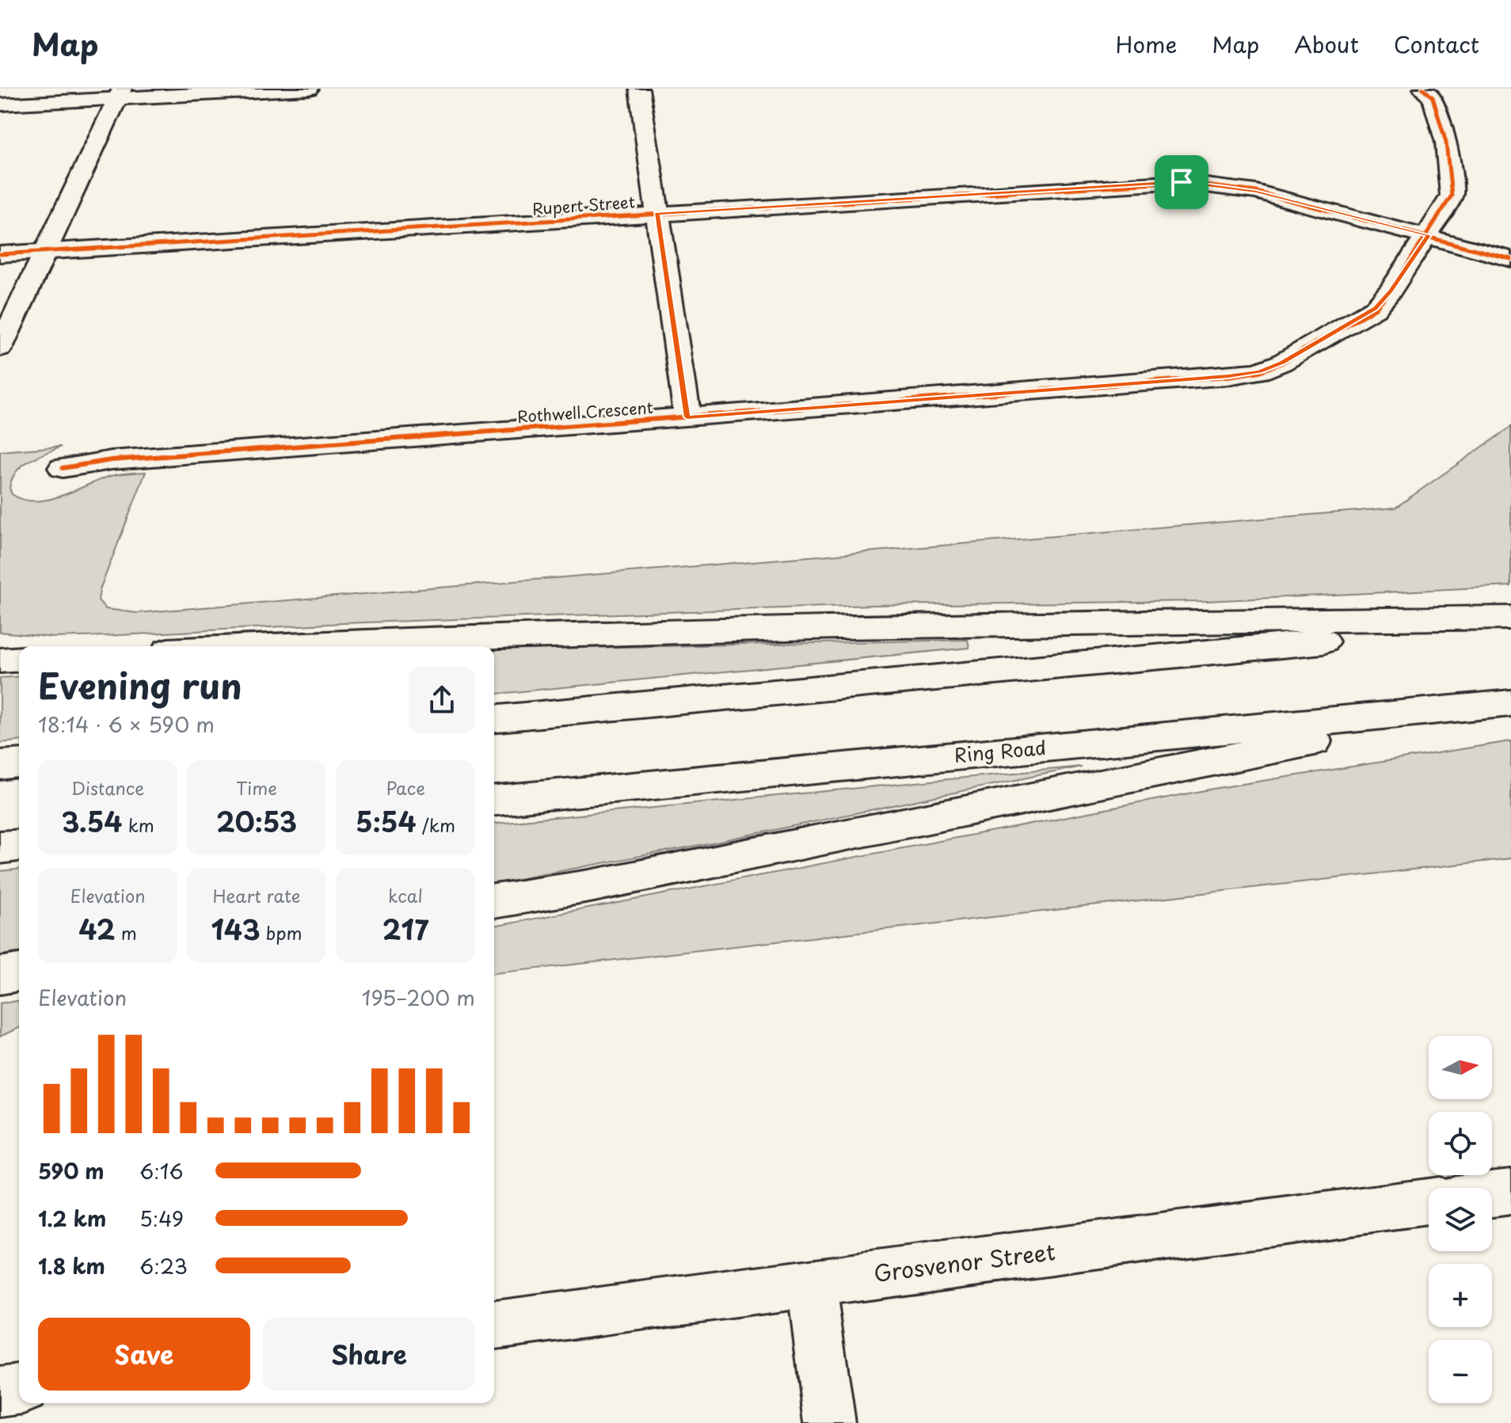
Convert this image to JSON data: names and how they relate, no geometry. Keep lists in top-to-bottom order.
{
  "streets": {
    "main road": [
      "Rupert Street",
      "Rothwell Crescent",
      "Ring Road",
      "Grosvenor Street"
    ]
  },
  "crossings": [
    ["Rupert Street", "Rothwell Crescent"]
  ],
  "north": "right",
  "page": {
    "header": "Map",
    "nav": [
      "Home",
      "Map",
      "About",
      "Contact"
    ],
    "heading": ["Evening run", "18:14 · 6 × 590 m"],
    "stats": [
      ["Distance", "3.54 km"],
      ["Time", "20:53"],
      ["Pace", "5:54 /km"],
      ["Elevation", "42 m"],
      ["Heart rate", "143 bpm"],
      ["kcal", "217"]
    ],
    "chart": ["Elevation", "195–200 m"],
    "map_buttons": ["+", "−"],
    "list": [
      {
        "name": "590 m",
        "note": "6:16"
      },
      {
        "name": "1.2 km",
        "note": "5:49"
      },
      {
        "name": "1.8 km",
        "note": "6:23"
      }
    ],
    "buttons": ["Save", "Share"]
  }
}
